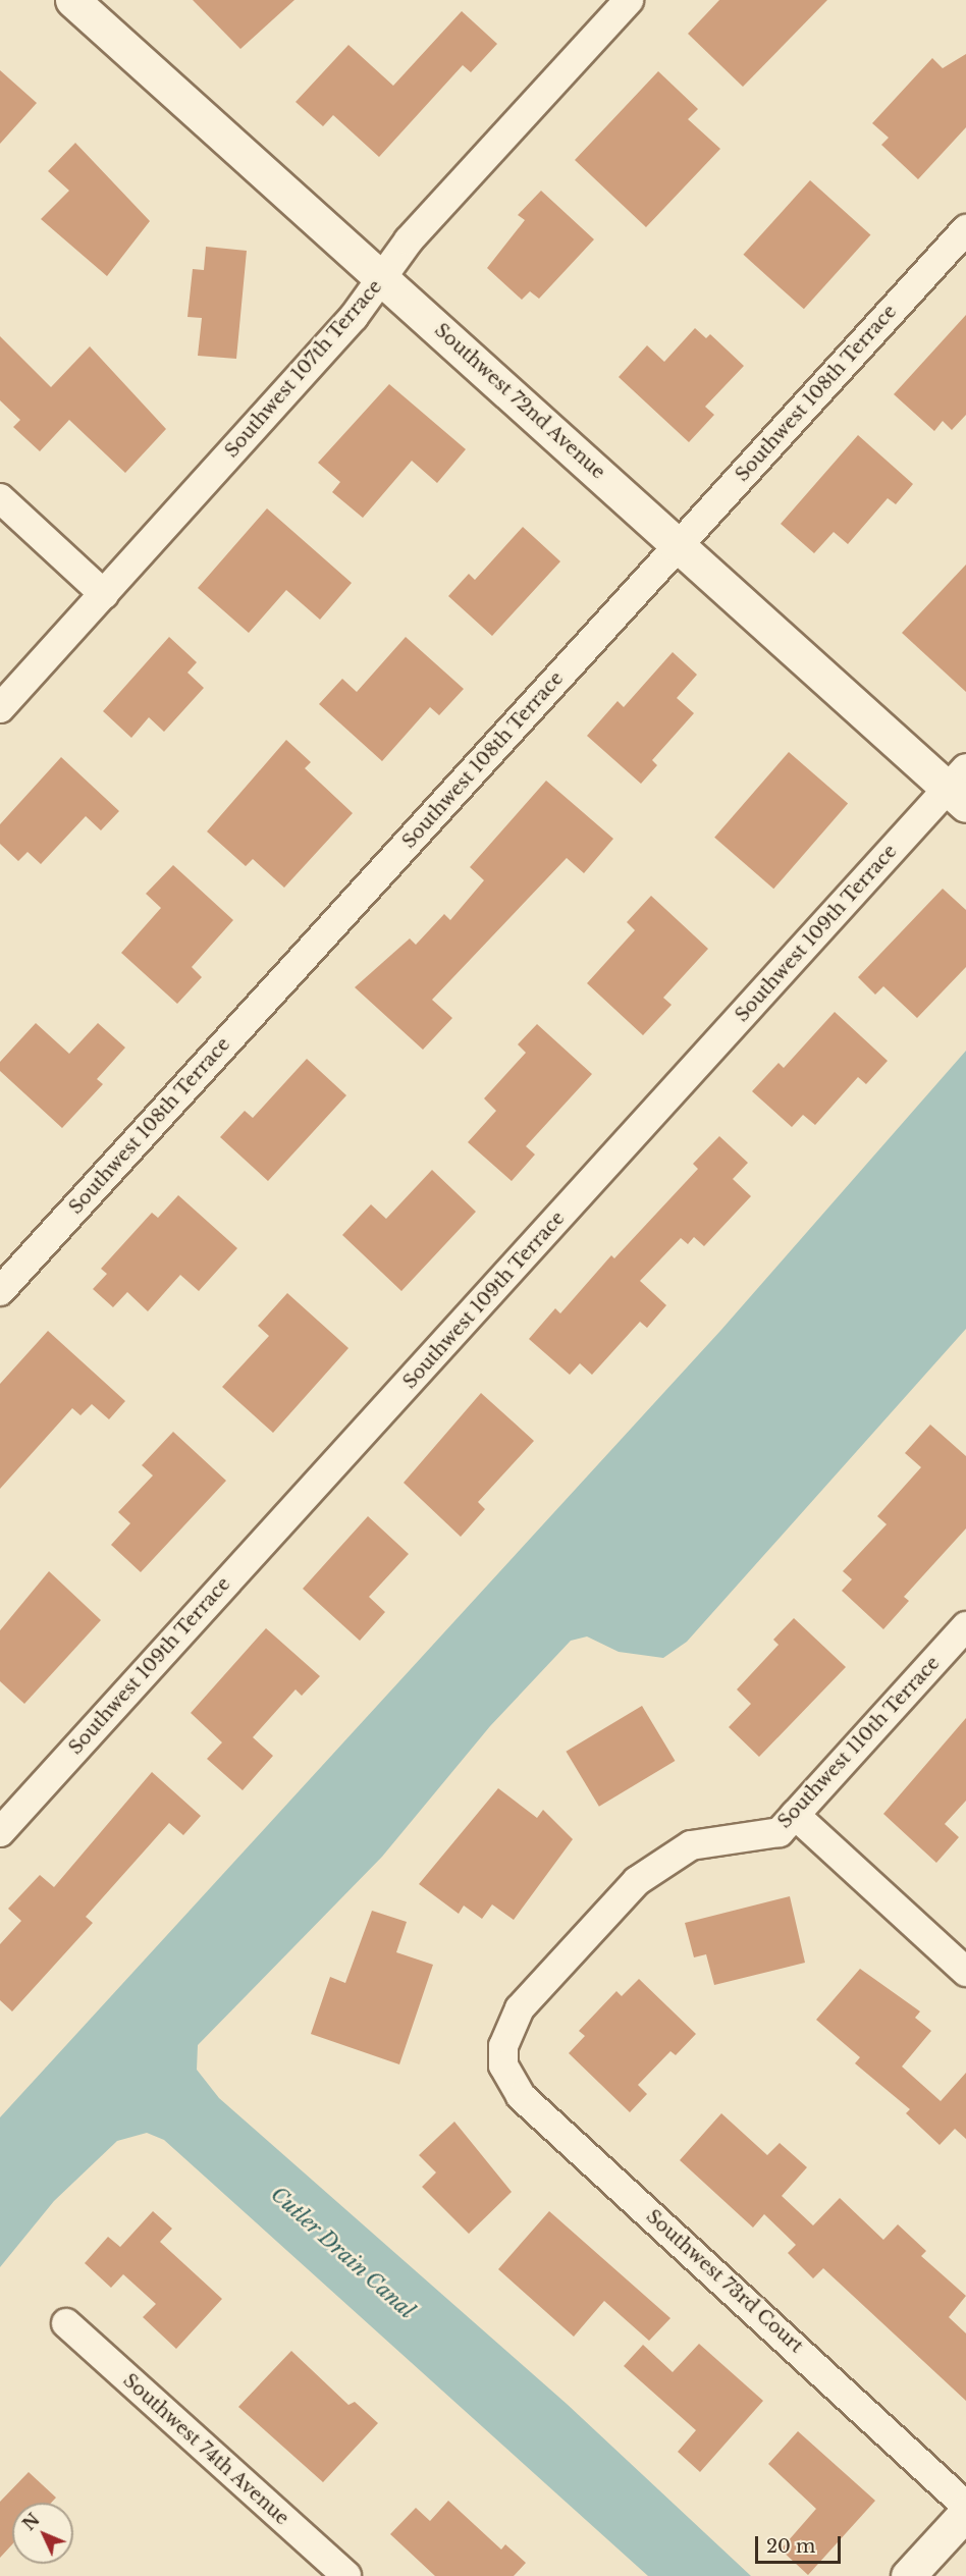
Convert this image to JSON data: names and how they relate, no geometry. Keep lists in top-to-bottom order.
{
  "streets": {
    "street": [
      "Southwest 107th Terrace",
      "Southwest 108th Terrace",
      "Southwest 72nd Avenue",
      "Southwest 109th Terrace",
      "Southwest 110th Terrace",
      "Southwest 73rd Court",
      "Southwest 74th Avenue"
    ]
  },
  "crossings": [
    ["Southwest 107th Terrace", "Southwest 72nd Avenue"],
    ["Southwest 108th Terrace", "Southwest 72nd Avenue"],
    ["Southwest 72nd Avenue", "Southwest 109th Terrace"],
    ["Southwest 110th Terrace", "Southwest 73rd Court"]
  ],
  "water": ["Cutler Drain Canal"],
  "scale_bar": "20 m",
  "north": "top left"
}
